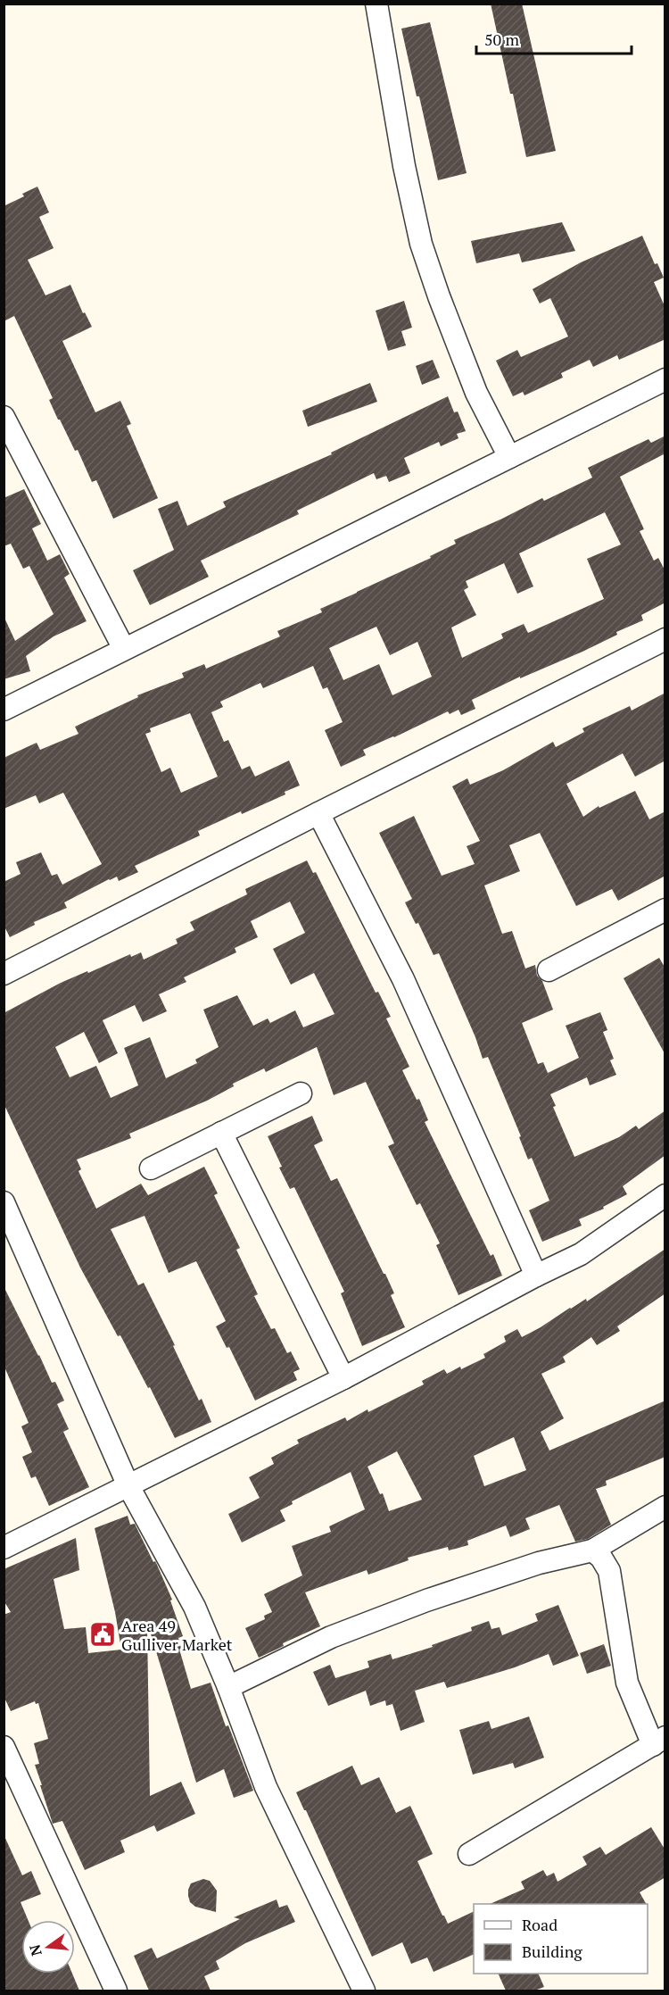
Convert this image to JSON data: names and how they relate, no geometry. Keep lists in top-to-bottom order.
{
  "places": {
    "public building": ["Area 49 Gulliver Market"]
  },
  "legend": ["Road", "Building"],
  "scale_bar": "50 m",
  "north": "left"
}
